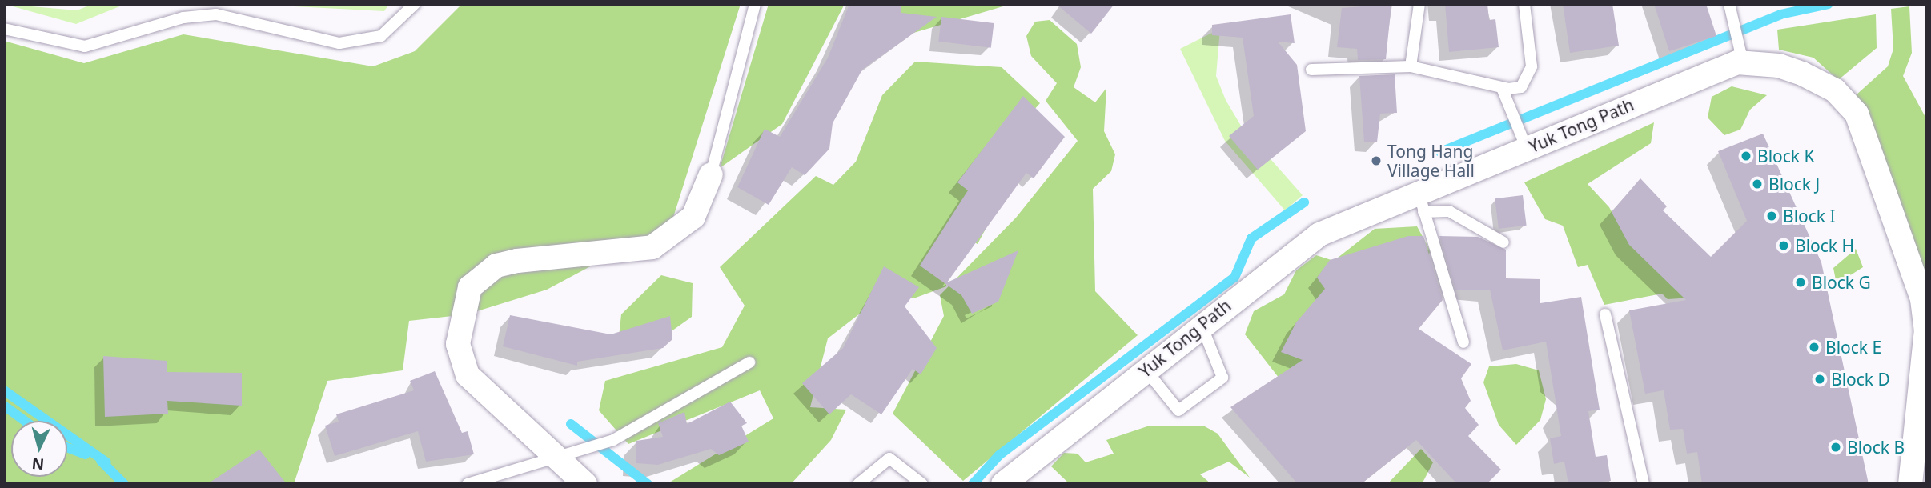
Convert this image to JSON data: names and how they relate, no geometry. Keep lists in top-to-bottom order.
{
  "streets": {
    "street": ["Yuk Tong Path"]
  },
  "places": [
    "Block K",
    "Tong Hang Village Hall",
    "Block J",
    "Block I",
    "Block H",
    "Block G",
    "Block E",
    "Block D",
    "Block B"
  ],
  "north": "bottom"
}
